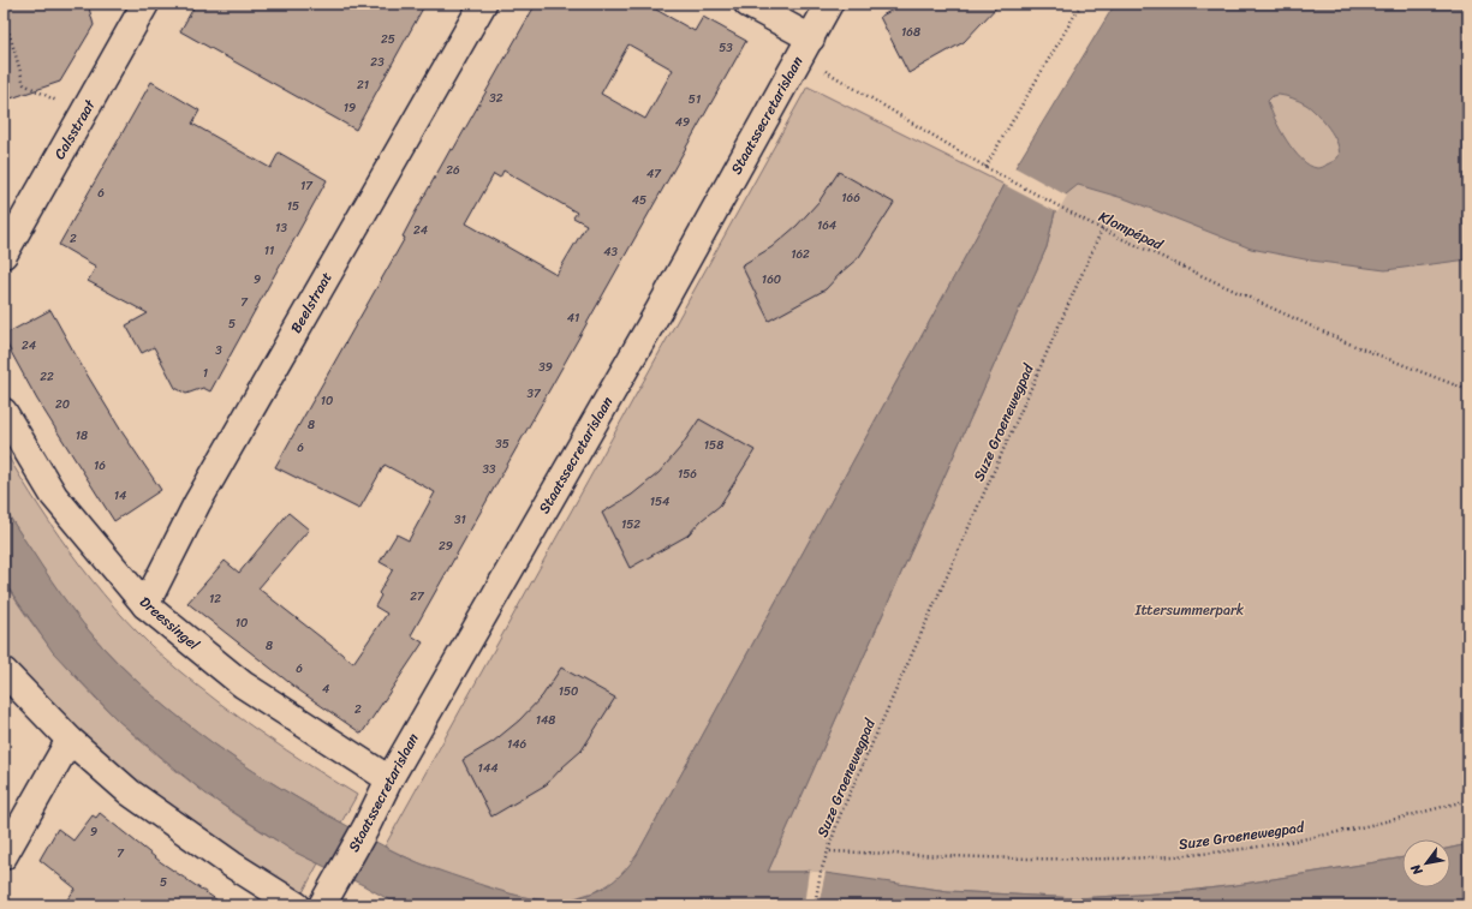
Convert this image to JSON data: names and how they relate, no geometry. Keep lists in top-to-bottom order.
{
  "streets": {
    "street": [
      "Staatssecretarislaan",
      "Calsstraat",
      "Beelstraat",
      "Dreessingel"
    ],
    "path": ["Klompépad", "Suze Groenewegpad"]
  },
  "crossings": [
    ["Staatssecretarislaan", "Klompépad"],
    ["Staatssecretarislaan", "Dreessingel"],
    ["Klompépad", "Suze Groenewegpad"],
    ["Beelstraat", "Dreessingel"]
  ],
  "parks": ["Ittersummerpark"],
  "house_numbers": [
    "168",
    "25",
    "53",
    "23",
    "21",
    "32",
    "51",
    "19",
    "49",
    "26",
    "47",
    "17",
    "6",
    "166",
    "45",
    "15",
    "164",
    "13",
    "24",
    "2",
    "11",
    "43",
    "162",
    "9",
    "160",
    "7",
    "41",
    "5",
    "24",
    "3",
    "39",
    "1",
    "22",
    "37",
    "10",
    "20",
    "8",
    "18",
    "35",
    "158",
    "6",
    "16",
    "33",
    "156",
    "14",
    "154",
    "31",
    "152",
    "29",
    "27",
    "12",
    "10",
    "8",
    "6",
    "4",
    "150",
    "2",
    "148",
    "146",
    "144",
    "9",
    "7",
    "5"
  ],
  "north": "bottom left"
}
